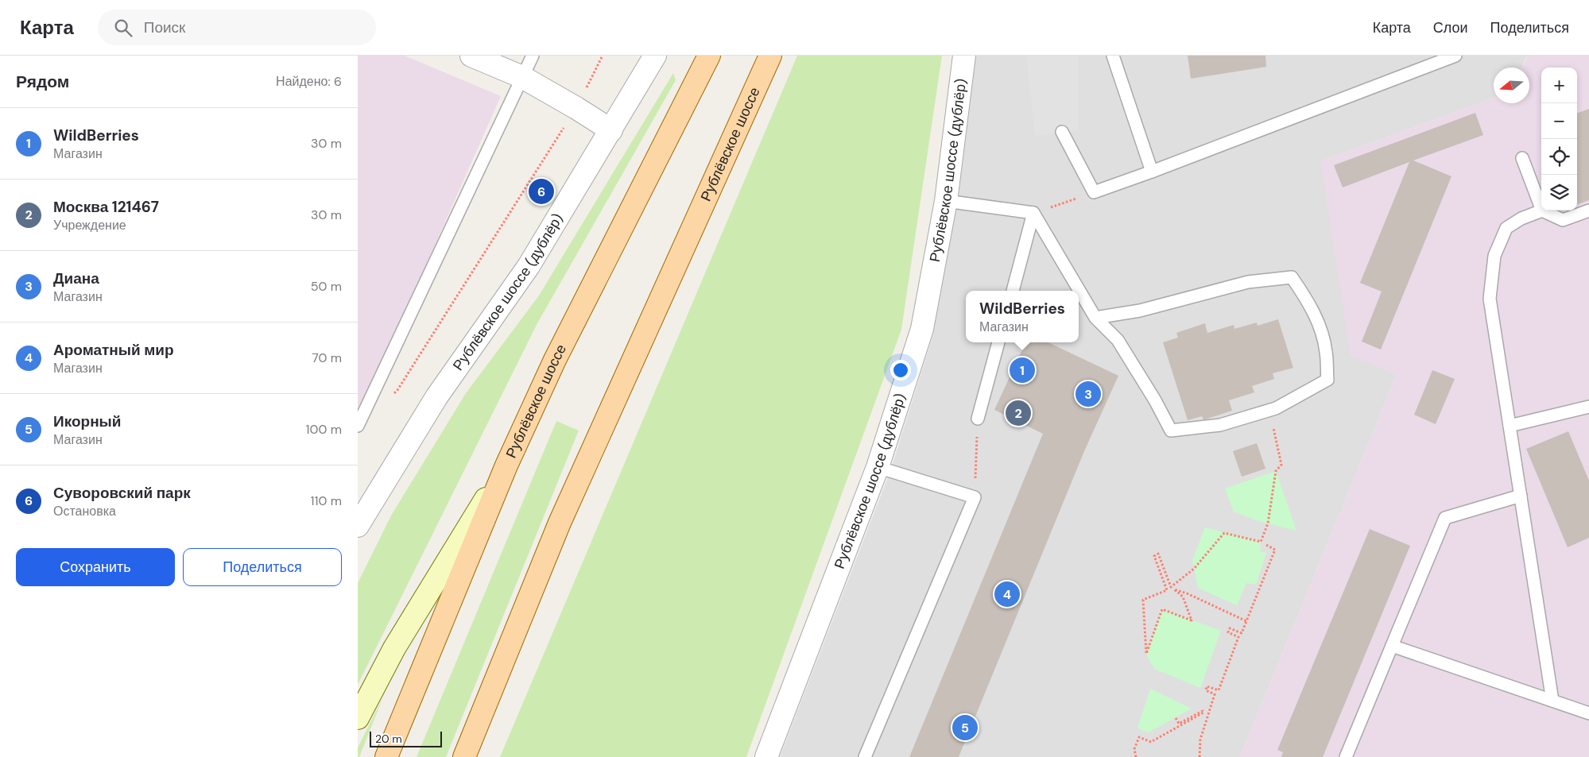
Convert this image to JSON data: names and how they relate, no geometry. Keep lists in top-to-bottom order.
{
  "streets": {
    "main road": ["Рублёвское шоссе"],
    "street": ["Рублёвское шоссе (дублёр)"]
  },
  "scale_bar": "20 m",
  "north": "left",
  "page": {
    "header": "Карта",
    "search": "Поиск",
    "nav": ["Карта", "Слои", "Поделиться"],
    "heading": ["Рядом", "Найдено: 6"],
    "map_buttons": ["+", "−"],
    "list": [
      {
        "mark": "1",
        "name": "WildBerries",
        "note": "Магазин",
        "value": "30 m"
      },
      {
        "mark": "2",
        "name": "Москва 121467",
        "note": "Учреждение",
        "value": "30 m"
      },
      {
        "mark": "3",
        "name": "Диана",
        "note": "Магазин",
        "value": "50 m"
      },
      {
        "mark": "4",
        "name": "Ароматный мир",
        "note": "Магазин",
        "value": "70 m"
      },
      {
        "mark": "5",
        "name": "Икорный",
        "note": "Магазин",
        "value": "100 m"
      },
      {
        "mark": "6",
        "name": "Суворовский парк",
        "note": "Остановка",
        "value": "110 m"
      }
    ],
    "pins": [
      "6",
      "1",
      "3",
      "2",
      "4",
      "5"
    ],
    "popup": ["WildBerries", "Магазин"],
    "buttons": ["Сохранить", "Поделиться"],
    "scale": "20 m"
  }
}
